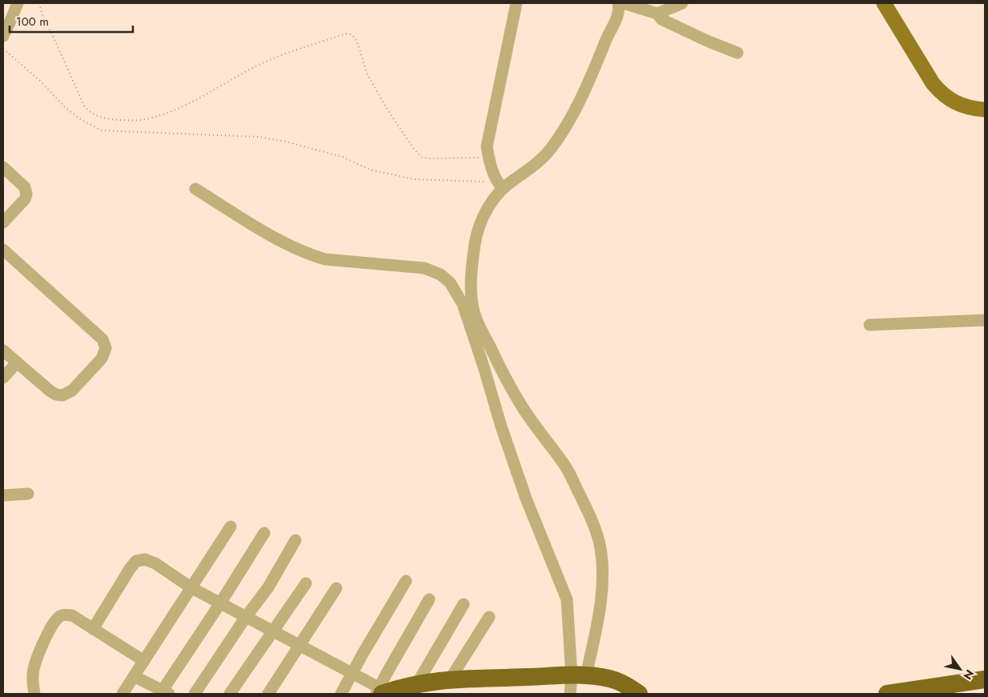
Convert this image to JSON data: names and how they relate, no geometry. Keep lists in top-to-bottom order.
{
  "scale_bar": "100 m",
  "north": "bottom right"
}
